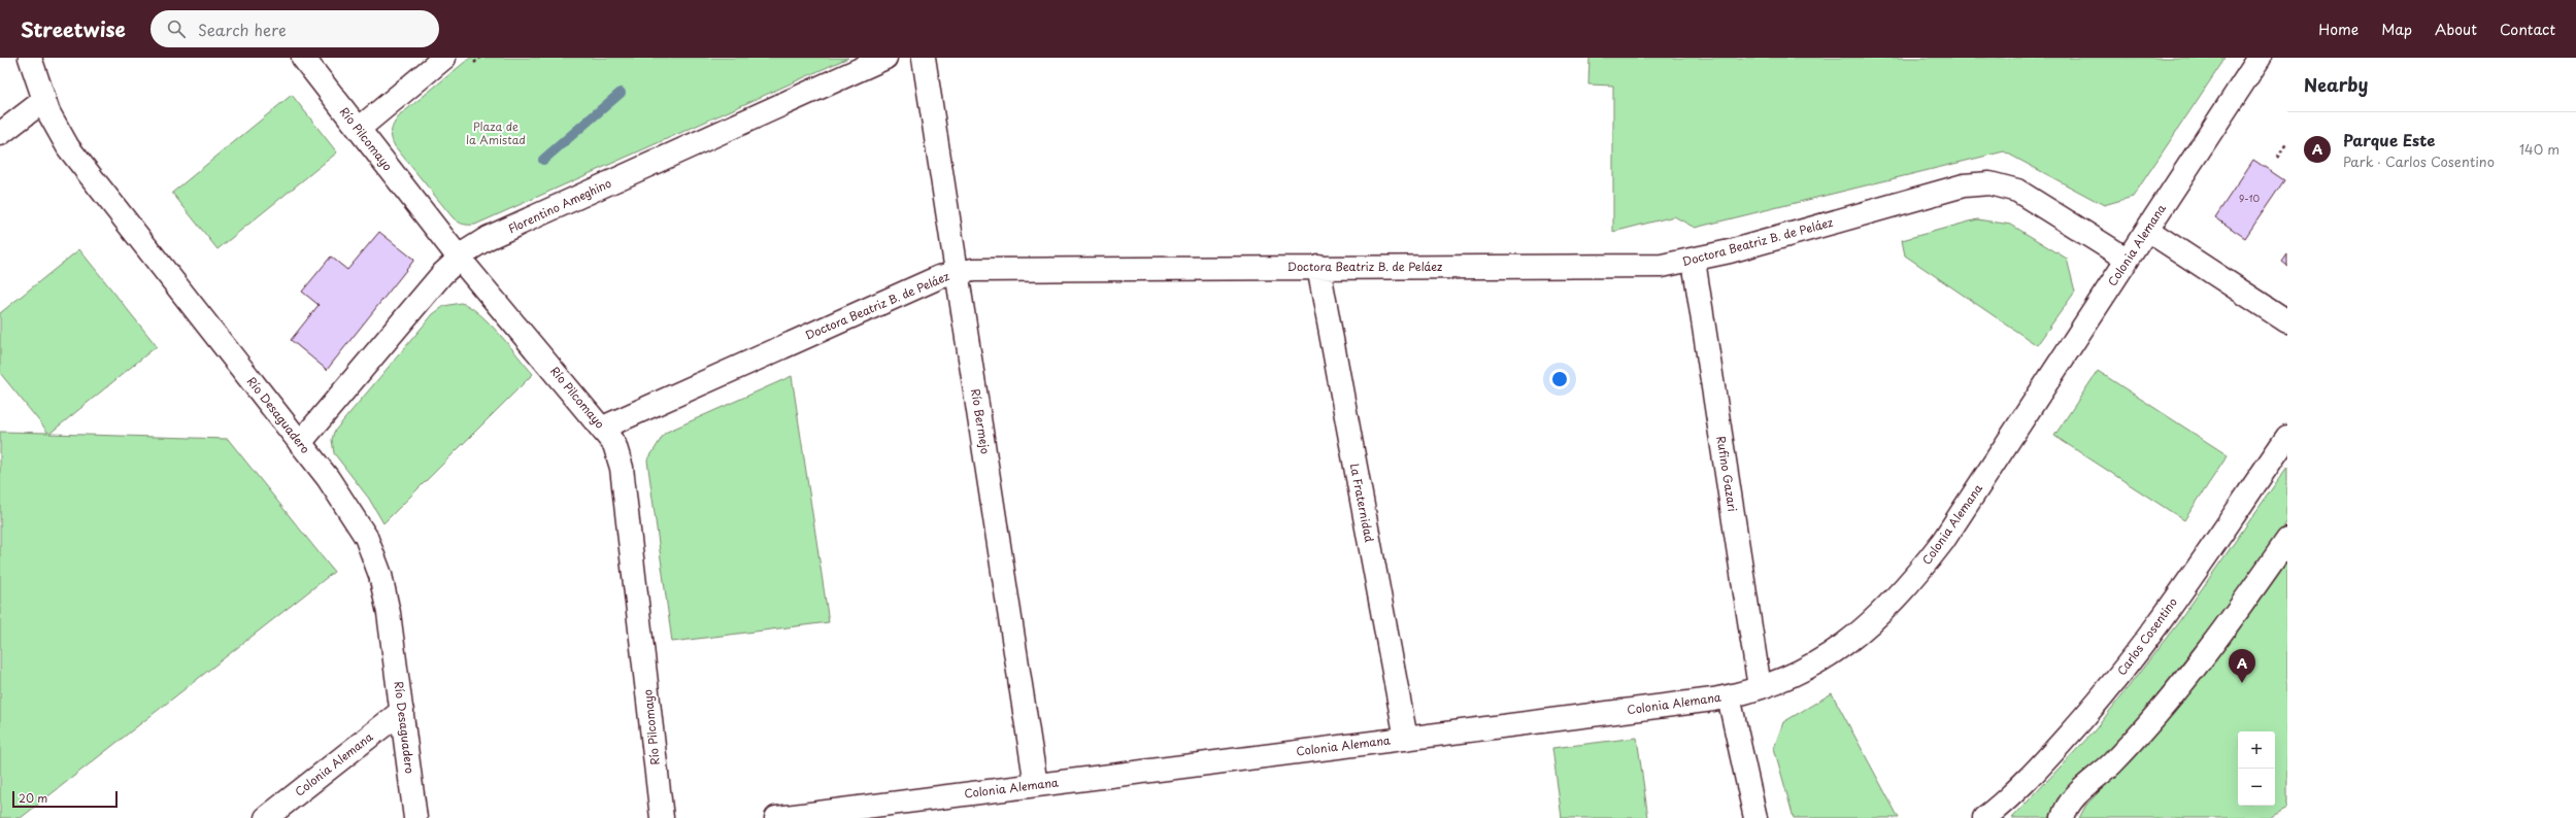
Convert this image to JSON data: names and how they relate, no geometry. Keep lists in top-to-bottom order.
{
  "streets": {
    "street": [
      "Río Pilcomayo",
      "Florentino Ameghino",
      "Doctora Beatriz B. de Peláez",
      "Colonia Alemana",
      "Río Desaguadero",
      "Río Bermejo",
      "Rufino Gazari",
      "La Fraternidad",
      "Carlos Cosentino"
    ]
  },
  "crossings": [
    ["Río Pilcomayo", "Florentino Ameghino"],
    ["Río Pilcomayo", "Doctora Beatriz B. de Peláez"],
    ["Florentino Ameghino", "Río Desaguadero"],
    ["Doctora Beatriz B. de Peláez", "Colonia Alemana"],
    ["Doctora Beatriz B. de Peláez", "Río Bermejo"],
    ["Doctora Beatriz B. de Peláez", "Rufino Gazari"],
    ["Doctora Beatriz B. de Peláez", "La Fraternidad"],
    ["Colonia Alemana", "Río Desaguadero"],
    ["Colonia Alemana", "Río Bermejo"],
    ["Colonia Alemana", "Rufino Gazari"],
    ["Colonia Alemana", "La Fraternidad"]
  ],
  "parks": ["Plaza de la Amistad"],
  "house_numbers": ["9-10"],
  "scale_bar": "20 m",
  "page": {
    "header": "Streetwise",
    "search": "Search here",
    "nav": [
      "Home",
      "Map",
      "About",
      "Contact"
    ],
    "heading": "Nearby",
    "list": [
      {
        "mark": "A",
        "name": "Parque Este",
        "note": "Park · Carlos Cosentino",
        "value": "140 m"
      }
    ],
    "pins": "A",
    "map_buttons": ["+", "−"],
    "scale": "20 m"
  }
}
